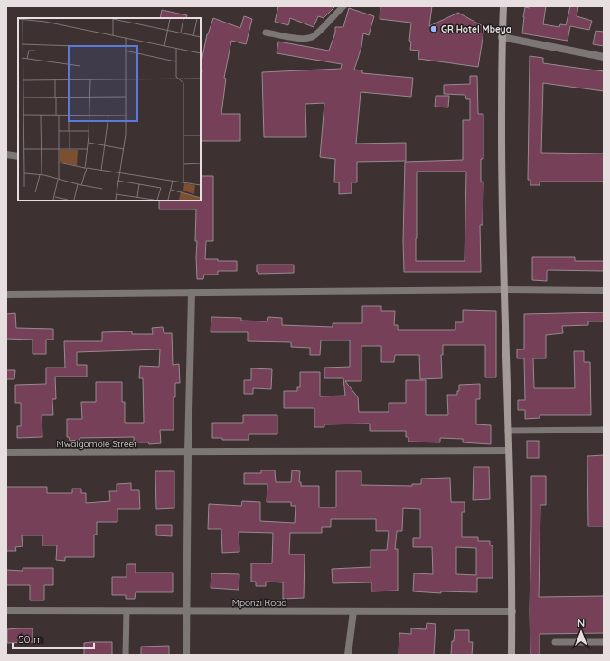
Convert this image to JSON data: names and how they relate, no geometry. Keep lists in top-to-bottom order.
{
  "streets": {
    "street": ["Mwaigomole Street", "Mponzi Road"]
  },
  "places": ["GR Hotel Mbeya"],
  "scale_bar": "50 m",
  "north": "top"
}
